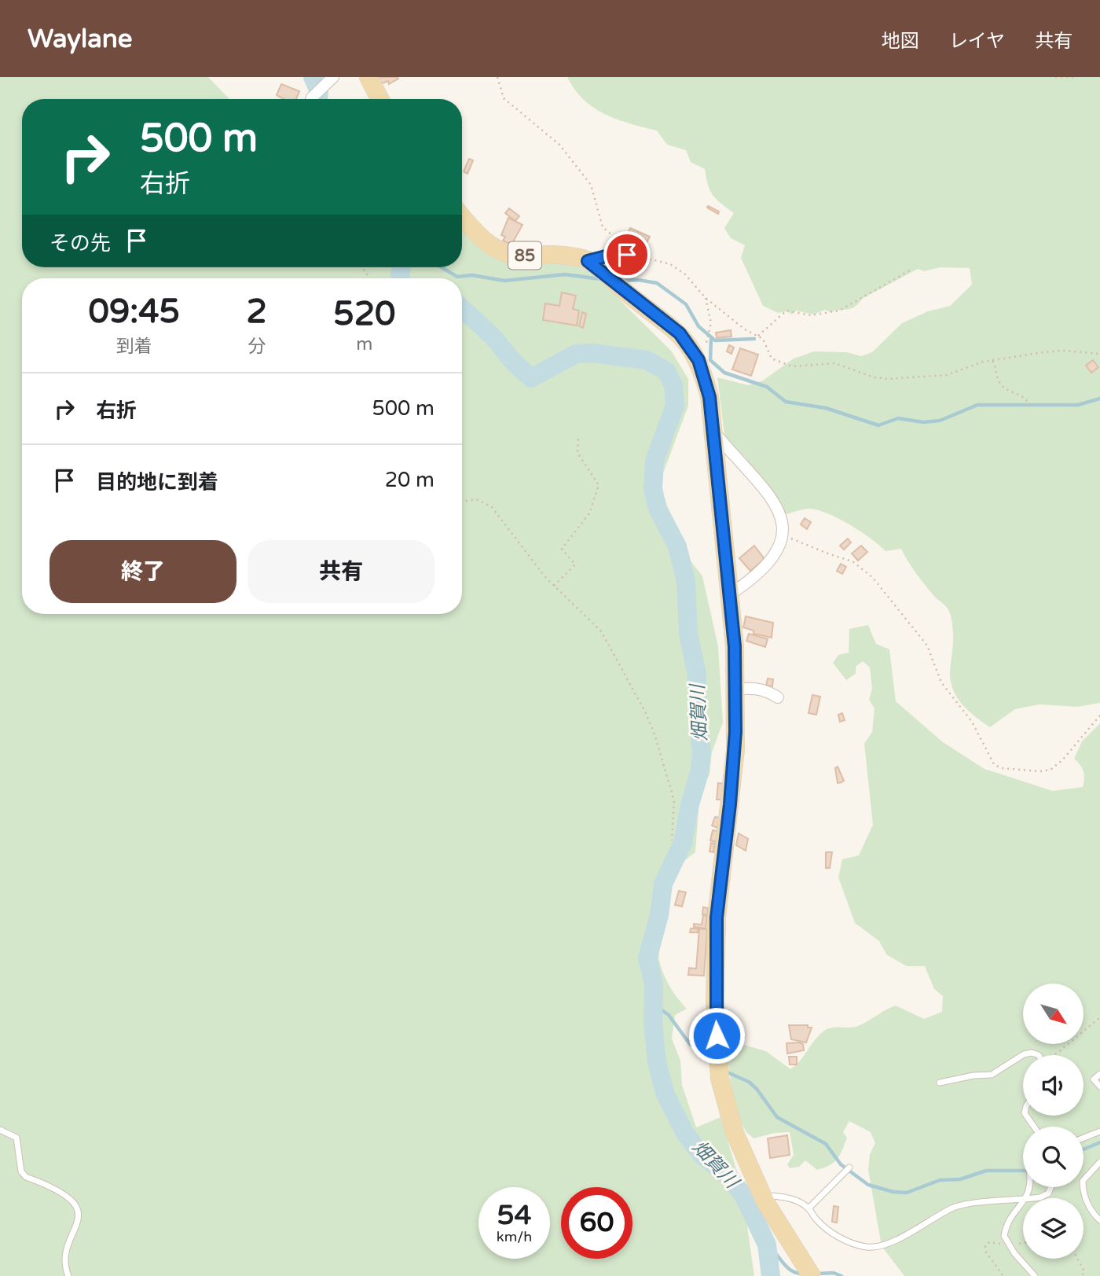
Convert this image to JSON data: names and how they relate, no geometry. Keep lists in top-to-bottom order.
{
  "streets": {
    "main road": ["85"]
  },
  "water": ["畑賀川"],
  "north": "bottom right",
  "page": {
    "header": "Waylane",
    "nav": ["地図", "レイヤ", "共有"],
    "turn": ["500 m", "右折"],
    "then": "その先",
    "eta": [
      "09:45",
      "到着",
      "2",
      "分",
      "520",
      "m"
    ],
    "list": [
      {
        "name": "右折",
        "value": "500 m"
      },
      {
        "name": "目的地に到着",
        "value": "20 m"
      }
    ],
    "buttons": ["終了", "共有"],
    "speed": "54 km/h",
    "limit": "60"
  }
}
